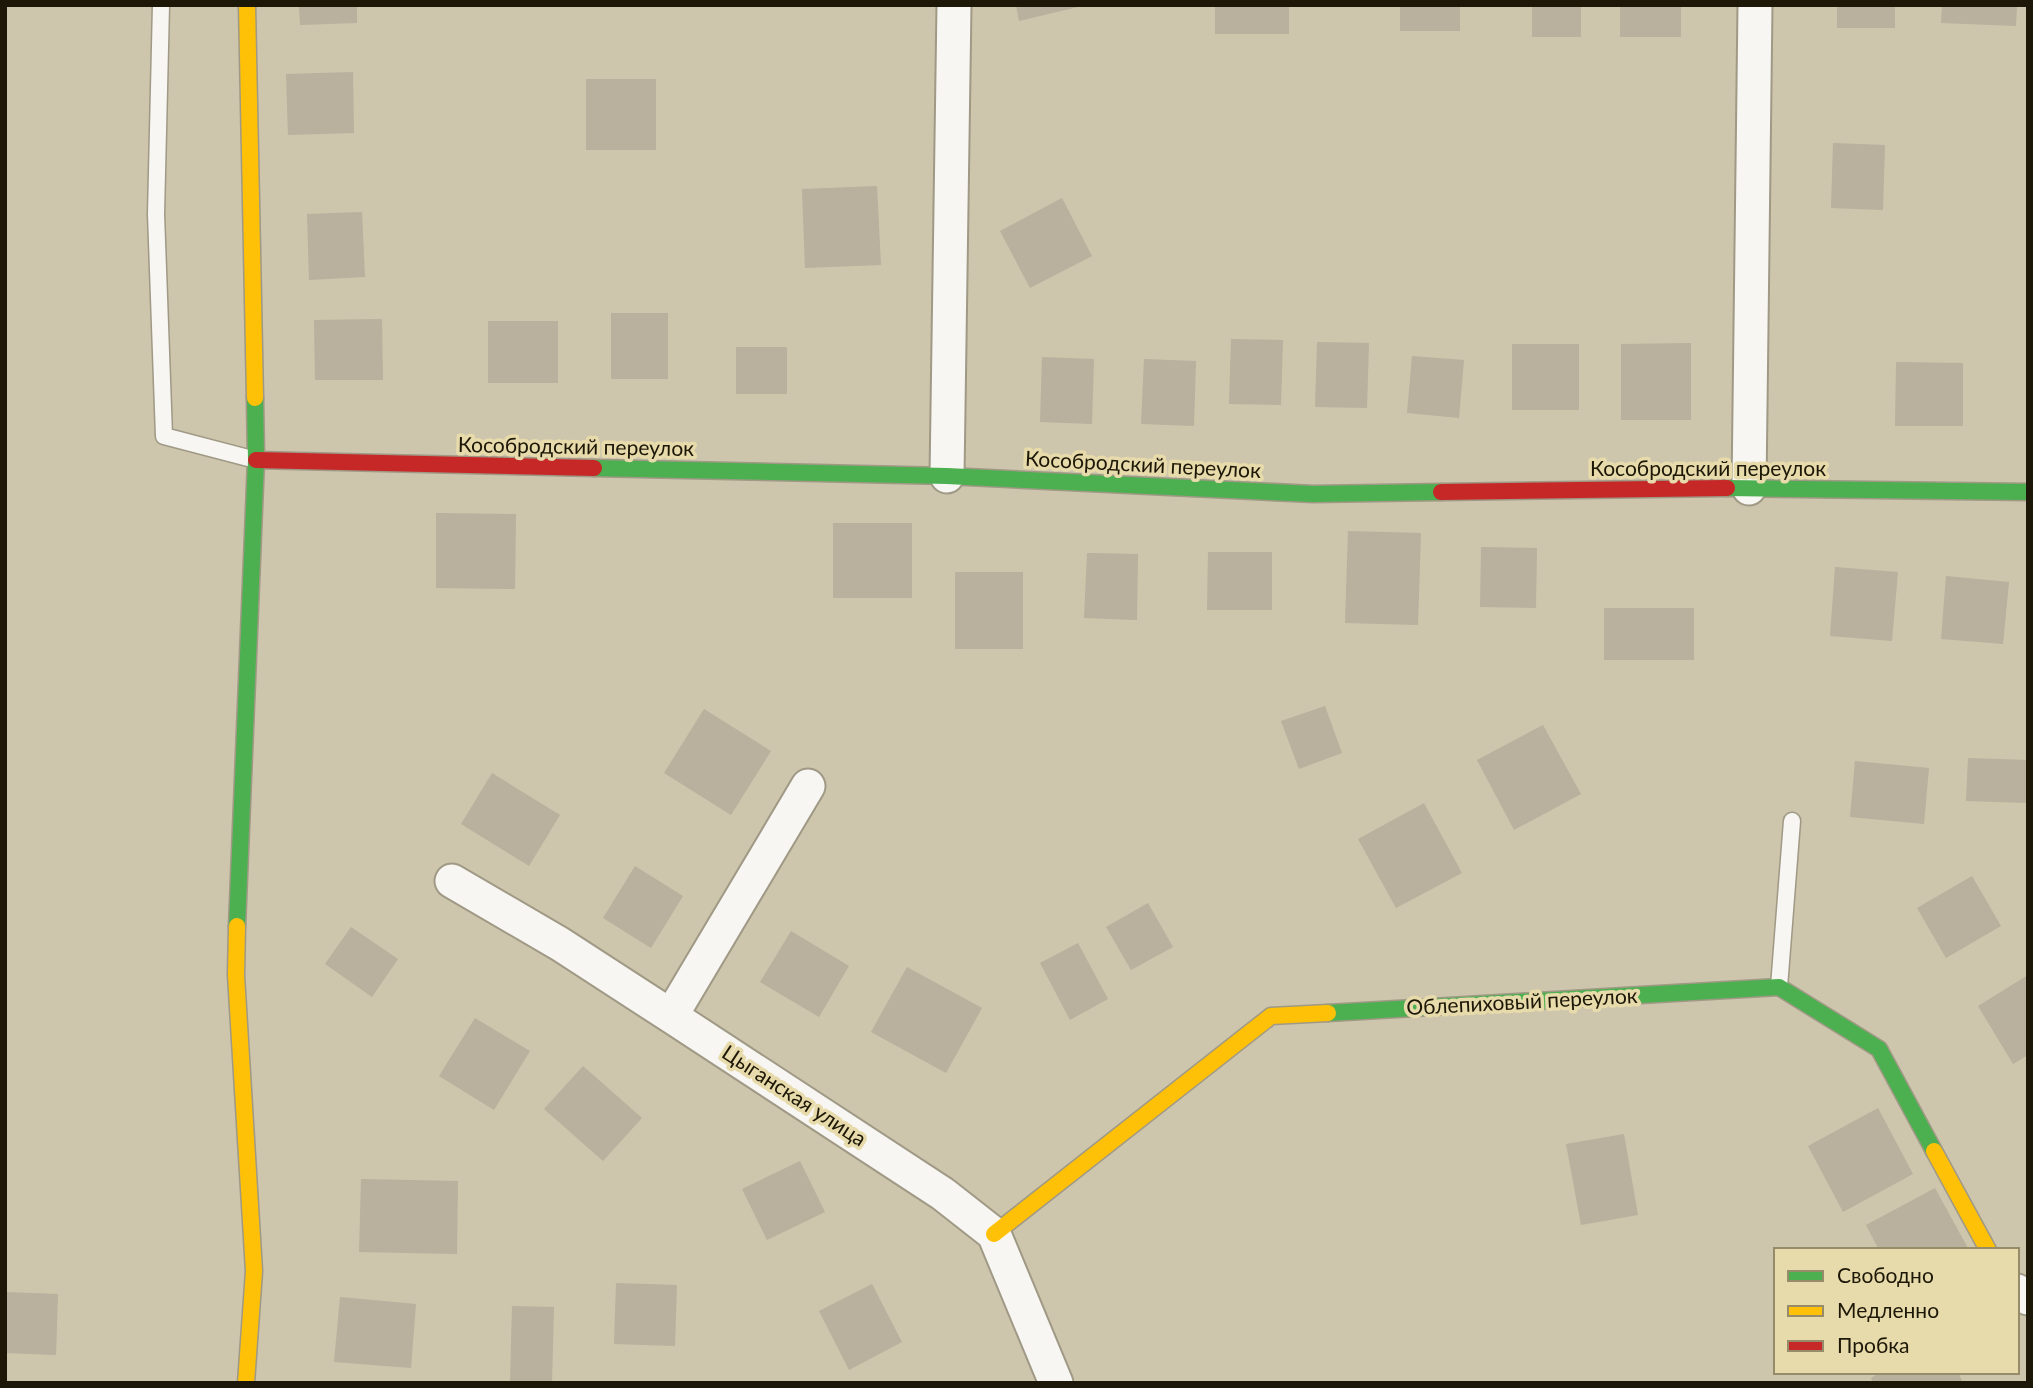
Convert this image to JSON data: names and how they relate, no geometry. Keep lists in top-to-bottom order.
{
  "streets": {
    "street": ["Кособродский переулок", "Облепиховый переулок", "Цыганская улица"]
  },
  "crossings": [
    ["Облепиховый переулок", "Цыганская улица"]
  ],
  "legend": ["Свободно", "Медленно", "Пробка"]
}
